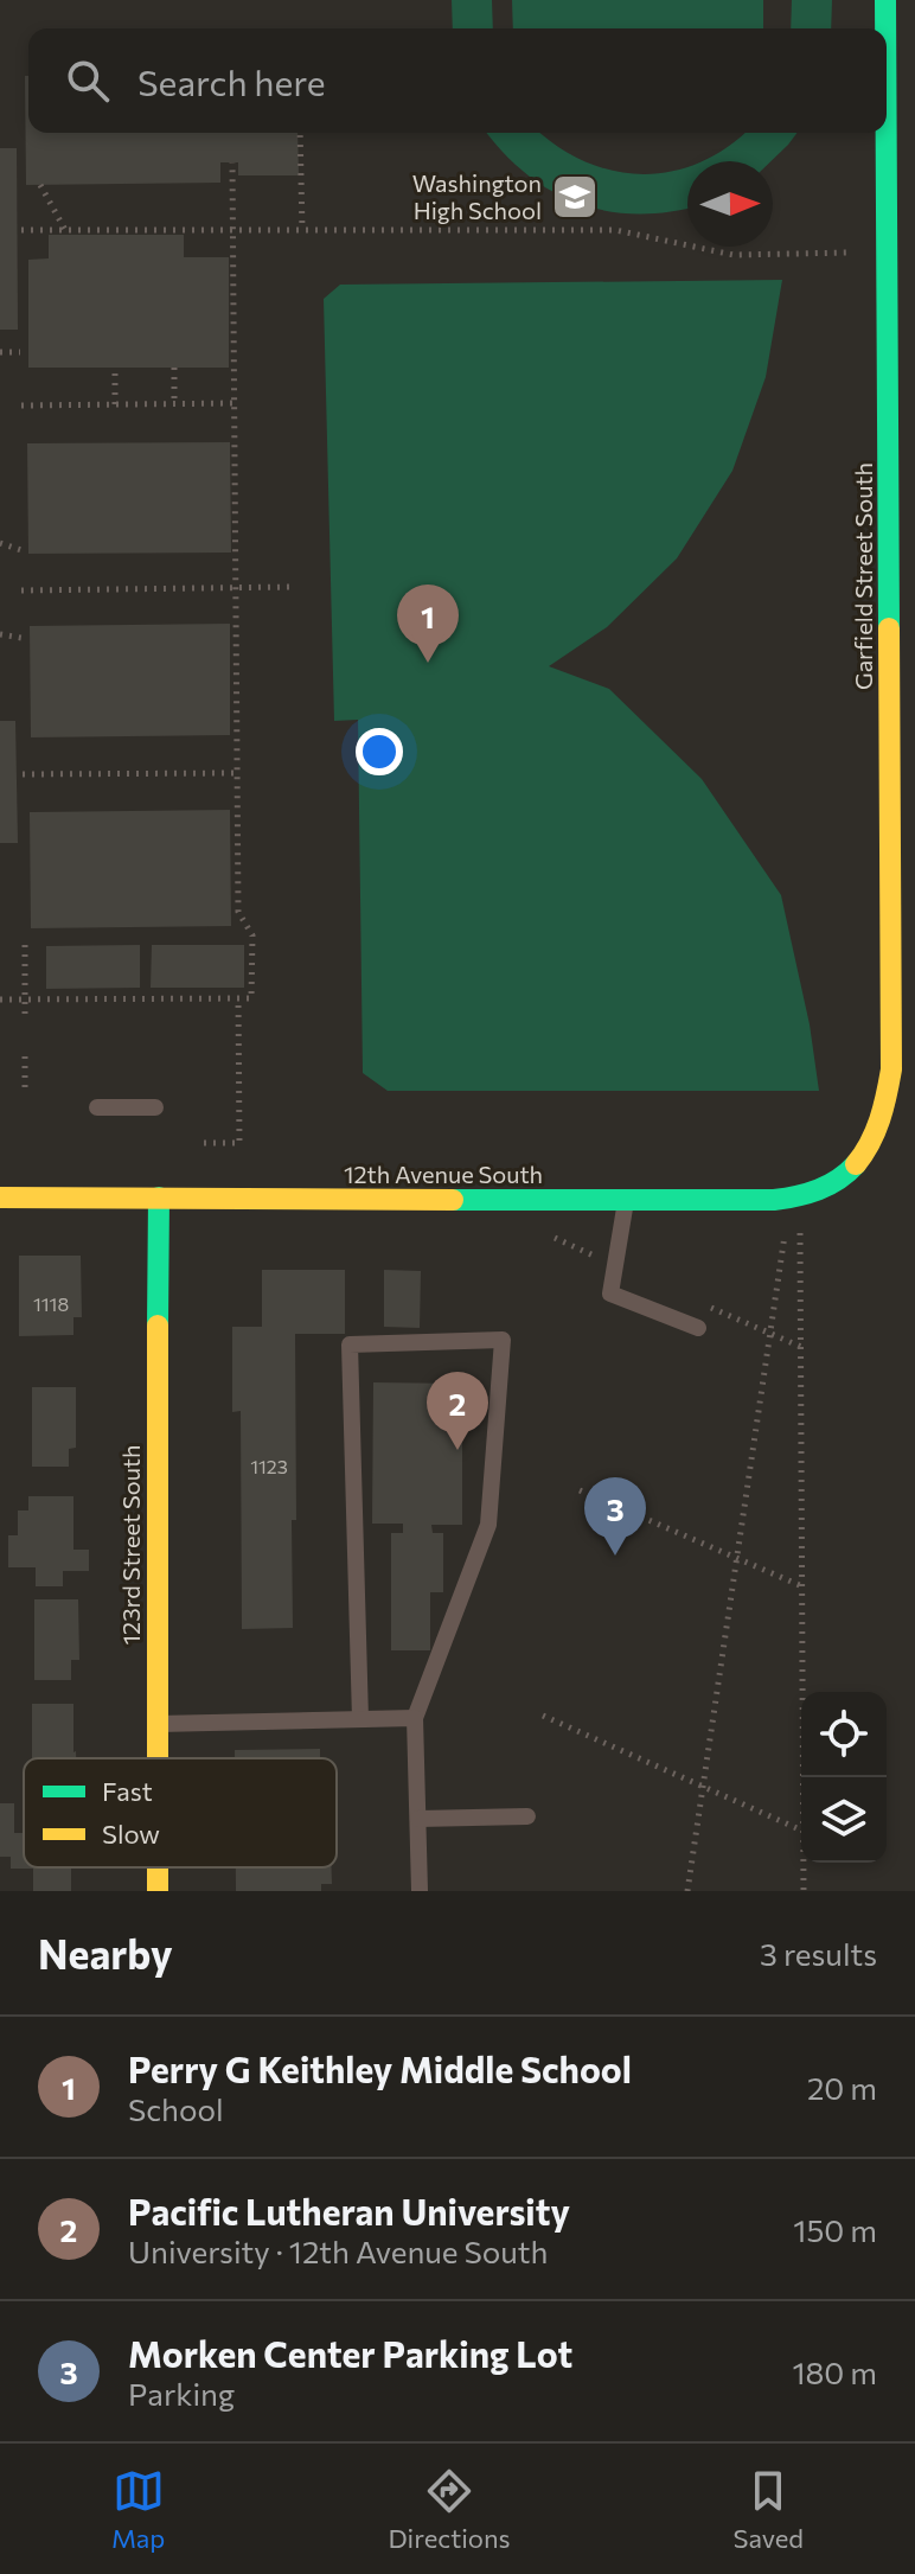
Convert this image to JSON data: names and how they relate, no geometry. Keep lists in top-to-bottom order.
{
  "streets": {
    "street": ["Garfield Street South", "12th Avenue South", "123rd Street South"]
  },
  "crossings": [
    ["Garfield Street South", "12th Avenue South"],
    ["12th Avenue South", "123rd Street South"]
  ],
  "places": {
    "school or university": ["Washington High School"]
  },
  "house_numbers": ["1118", "1123"],
  "legend": ["Fast", "Slow"],
  "north": "right",
  "page": {
    "search": "Search here",
    "pins": ["1", "2", "3"],
    "heading": ["Nearby", "3 results"],
    "list": [
      {
        "mark": "1",
        "name": "Perry G Keithley Middle School",
        "note": "School",
        "value": "20 m"
      },
      {
        "mark": "2",
        "name": "Pacific Lutheran University",
        "note": "University · 12th Avenue South",
        "value": "150 m"
      },
      {
        "mark": "3",
        "name": "Morken Center Parking Lot",
        "note": "Parking",
        "value": "180 m"
      }
    ],
    "nav": ["Map", "Directions", "Saved"]
  }
}
